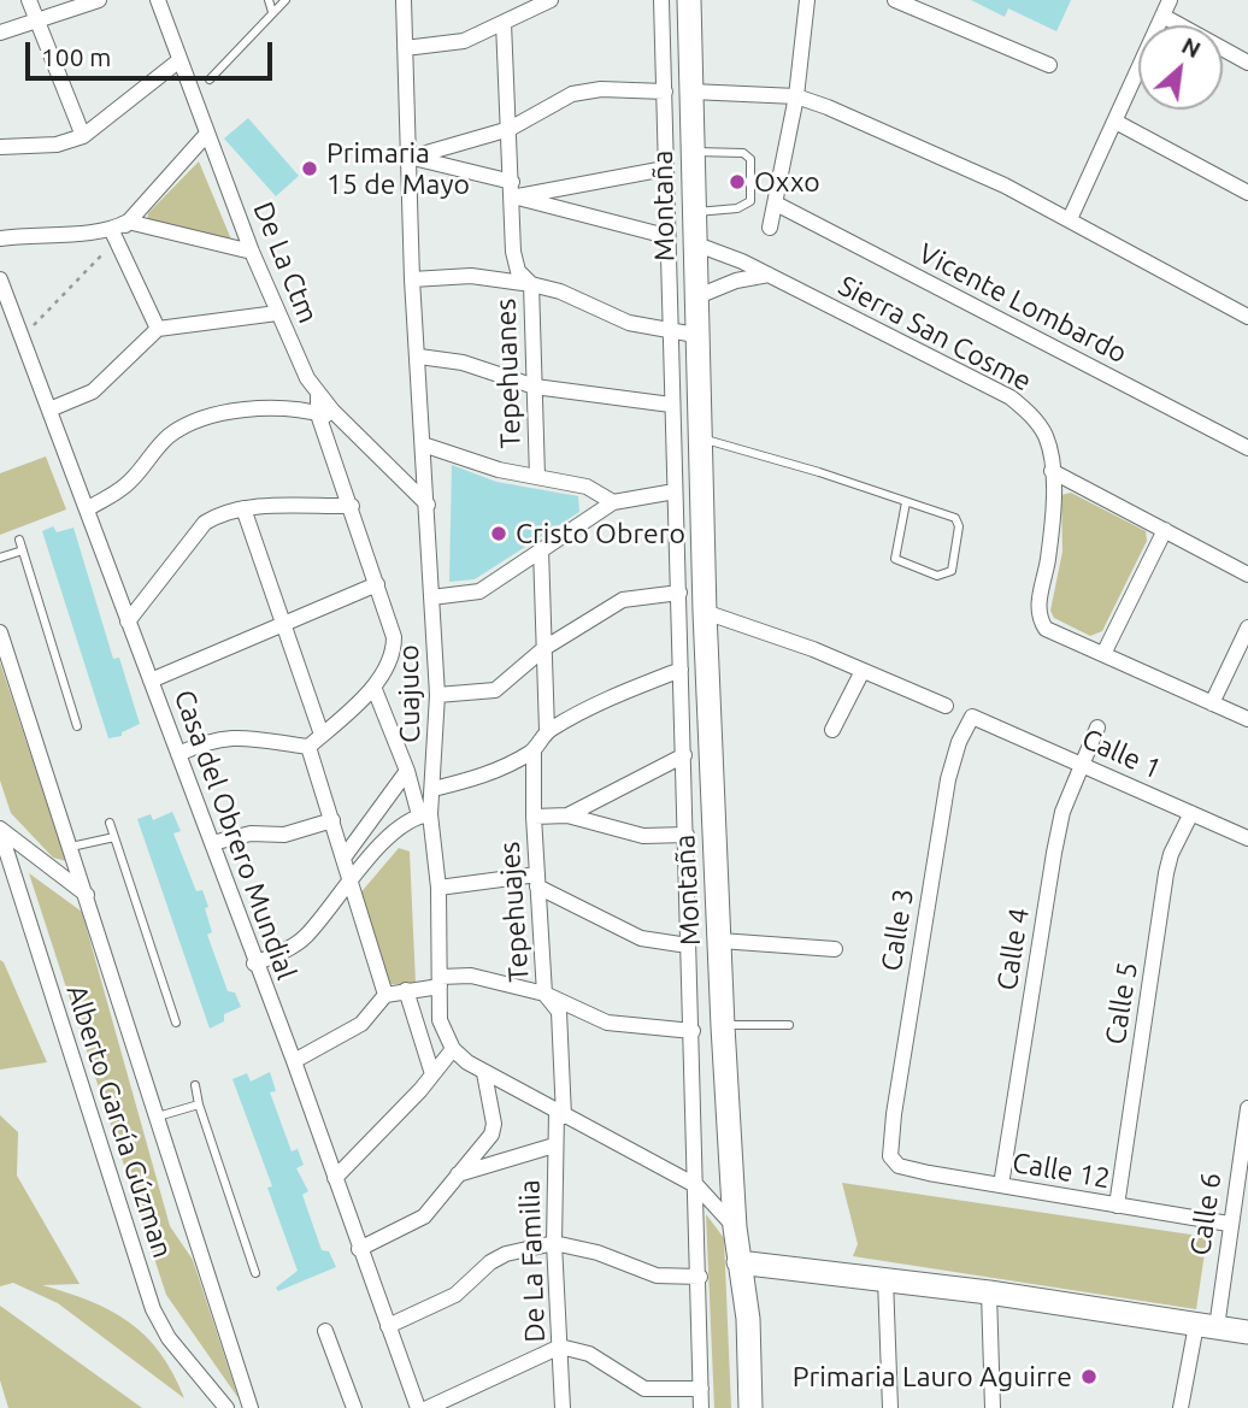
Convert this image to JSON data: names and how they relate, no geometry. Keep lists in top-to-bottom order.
{
  "streets": {
    "main road": ["Montaña"],
    "street": [
      "De La Ctm",
      "Vicente Lombardo",
      "Sierra San Cosme",
      "Tepehuanes",
      "Cuajuco",
      "Calle 1",
      "Casa del Obrero Mundial",
      "Tepehuajes",
      "Calle 3",
      "Calle 4",
      "Calle 5",
      "Alberto García Gúzman",
      "Calle 12",
      "Calle 6",
      "De La Familia"
    ]
  },
  "crossings": [
    ["Montaña", "Sierra San Cosme"],
    ["De La Ctm", "Cuajuco"],
    ["Calle 1", "Calle 3"],
    ["Calle 1", "Calle 4"],
    ["Calle 1", "Calle 5"],
    ["Tepehuajes", "De La Familia"],
    ["Calle 3", "Calle 12"],
    ["Calle 4", "Calle 12"],
    ["Calle 5", "Calle 12"],
    ["Calle 12", "Calle 6"]
  ],
  "places": [
    "Primaria 15 de Mayo",
    "Oxxo",
    "Cristo Obrero",
    "Primaria Lauro Aguirre"
  ],
  "scale_bar": "100 m",
  "north": "top right"
}
